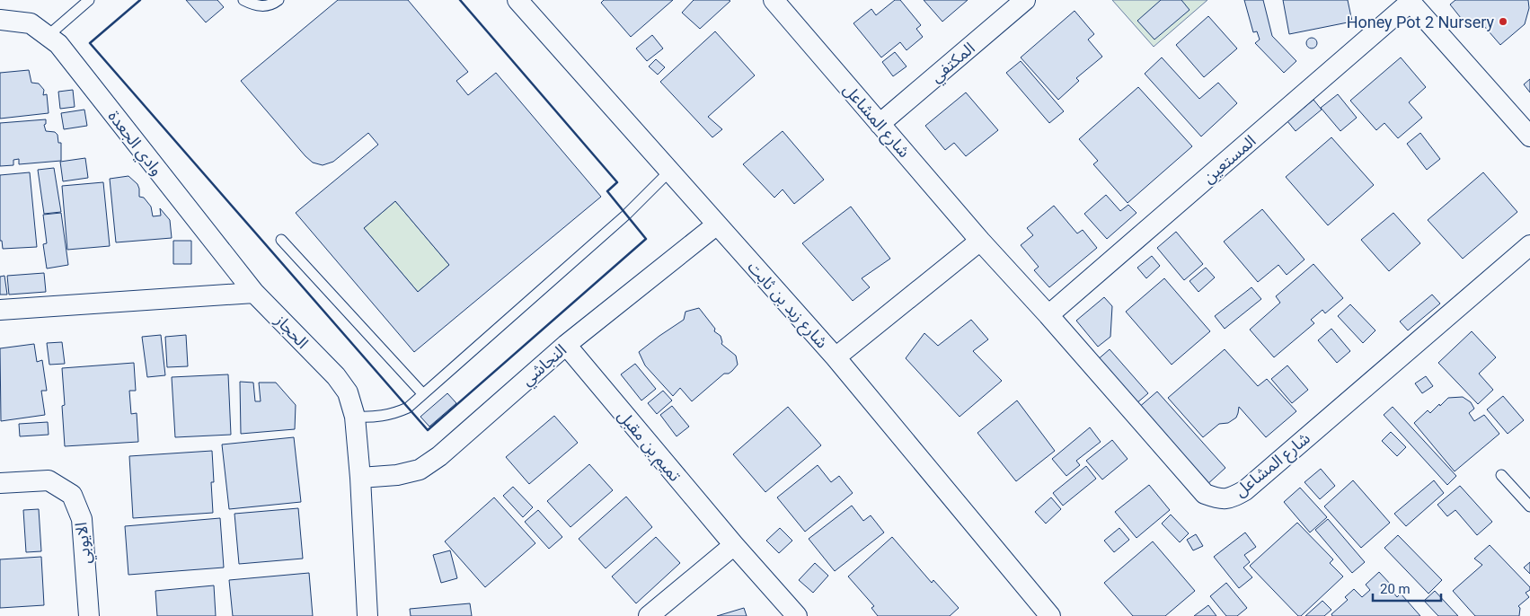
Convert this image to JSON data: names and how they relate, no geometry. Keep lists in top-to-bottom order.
{
  "streets": {
    "street": [
      "المكتفي",
      "شارع المشاعل",
      "وادي الجعدة",
      "المستعين",
      "شارع زيد بن ثابت",
      "الحجاز",
      "النجاشي",
      "تميم بن مقبل",
      "الايوبي"
    ]
  },
  "crossings": [
    ["المكتفي", "شارع المشاعل"],
    ["شارع المشاعل", "المستعين"],
    ["وادي الجعدة", "الحجاز"],
    ["شارع زيد بن ثابت", "النجاشي"],
    ["الحجاز", "النجاشي"],
    ["النجاشي", "تميم بن مقبل"]
  ],
  "places": ["Honey Pot 2 Nursery"],
  "scale_bar": "20 m"
}
